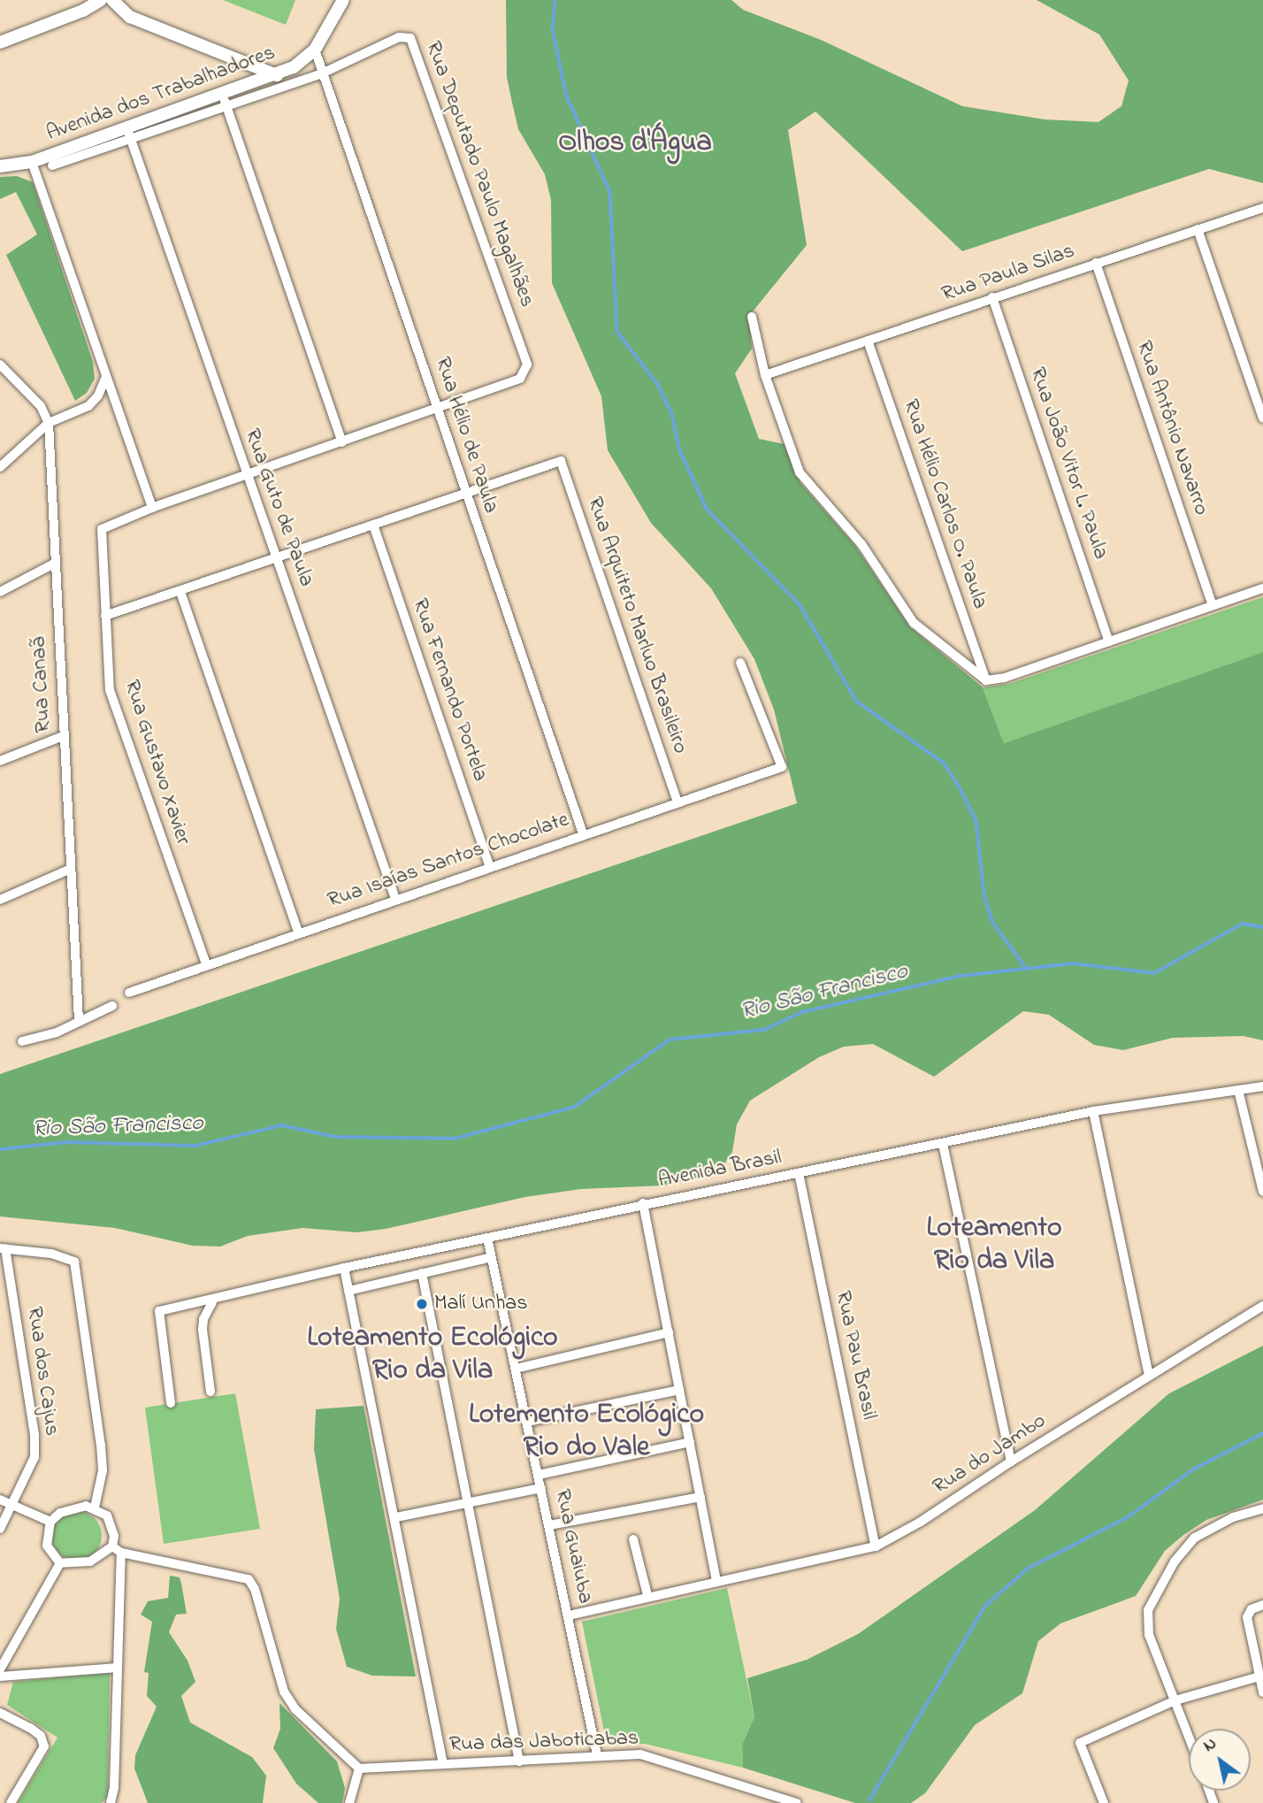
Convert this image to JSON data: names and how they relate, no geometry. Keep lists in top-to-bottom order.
{
  "streets": {
    "street": [
      "Avenida dos Trabalhadores",
      "Rua Deputado Paulo Magalhães",
      "Rua Paula Silas",
      "Rua Antônio Navarro",
      "Rua Hélio de Paula",
      "Rua João Vitor L. Paula",
      "Rua Hélio Carlos O. Paula",
      "Rua Guto de Paula",
      "Rua Arquiteto Marluo Brasileiro",
      "Rua Canaã",
      "Rua Fernando Portela",
      "Rua Gustavo Xavier",
      "Rua Isaías Santos Chocolate",
      "Avenida Brasil",
      "Rua Pau Brasil",
      "Rua dos Cajus",
      "Rua do Jambo",
      "Rua Guaiuba",
      "Rua das Jaboticabas"
    ]
  },
  "crossings": [
    ["Avenida dos Trabalhadores", "Rua Deputado Paulo Magalhães"],
    ["Avenida dos Trabalhadores", "Rua Hélio de Paula"],
    ["Avenida dos Trabalhadores", "Rua Guto de Paula"],
    ["Rua Deputado Paulo Magalhães", "Rua Hélio de Paula"],
    ["Rua Paula Silas", "Rua Antônio Navarro"],
    ["Rua Paula Silas", "Rua João Vitor L. Paula"],
    ["Rua Paula Silas", "Rua Hélio Carlos O. Paula"],
    ["Rua Hélio de Paula", "Rua Arquiteto Marluo Brasileiro"],
    ["Rua Hélio de Paula", "Rua Isaías Santos Chocolate"],
    ["Rua Guto de Paula", "Rua Isaías Santos Chocolate"],
    ["Rua Arquiteto Marluo Brasileiro", "Rua Isaías Santos Chocolate"],
    ["Rua Fernando Portela", "Rua Isaías Santos Chocolate"],
    ["Rua Gustavo Xavier", "Rua Isaías Santos Chocolate"],
    ["Avenida Brasil", "Rua Pau Brasil"],
    ["Avenida Brasil", "Rua Guaiuba"],
    ["Rua Pau Brasil", "Rua do Jambo"],
    ["Rua do Jambo", "Rua Guaiuba"],
    ["Rua Guaiuba", "Rua das Jaboticabas"]
  ],
  "districts": [
    "Olhos d'Água",
    "Loteamento Rio da Vila",
    "Loteamento Ecológico Rio da Vila",
    "Lotemento Ecológico Rio do Vale"
  ],
  "water": ["Rio São Francisco"],
  "places": ["Malí Unhas"],
  "north": "top left"
}
